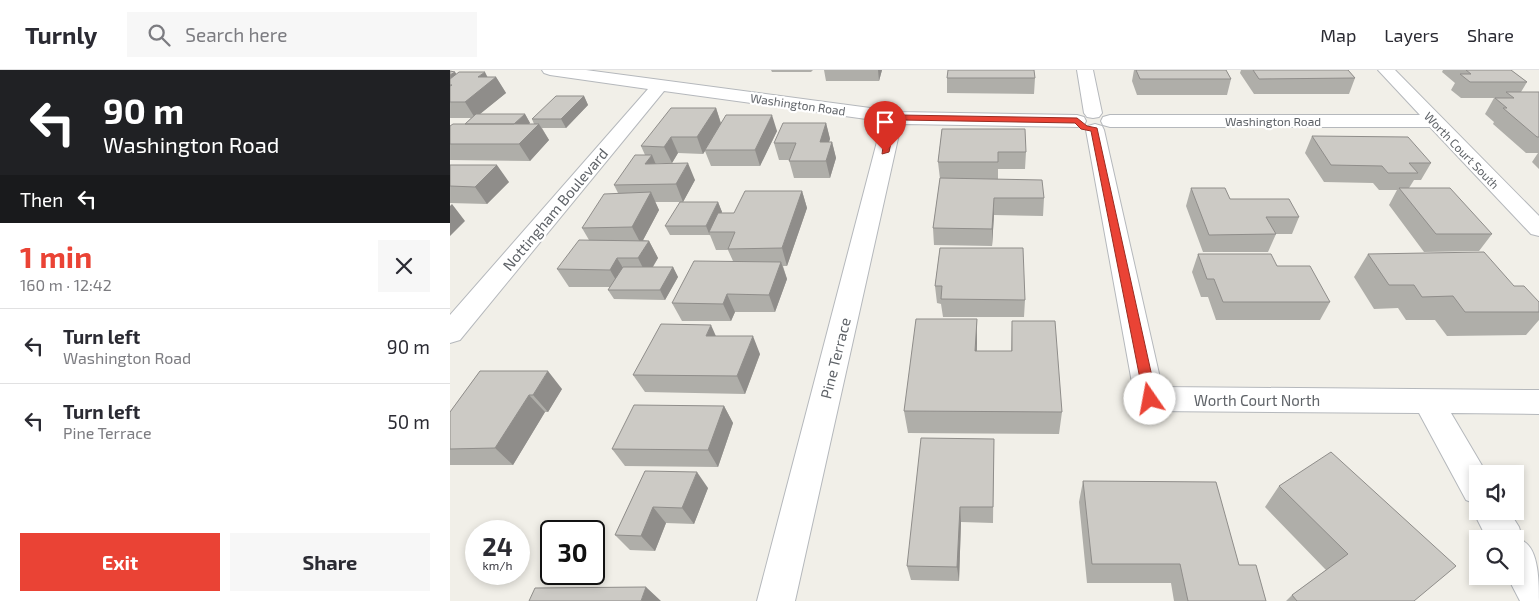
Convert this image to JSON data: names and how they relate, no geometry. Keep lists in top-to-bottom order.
{
  "streets": {
    "street": [
      "Washington Road",
      "Worth Court South",
      "Nottingham Boulevard",
      "Pine Terrace",
      "Worth Court North"
    ]
  },
  "crossings": [
    ["Washington Road", "Worth Court South"],
    ["Washington Road", "Nottingham Boulevard"],
    ["Washington Road", "Pine Terrace"],
    ["Washington Road", "Worth Court North"]
  ],
  "page": {
    "header": "Turnly",
    "search": "Search here",
    "nav": ["Map", "Layers", "Share"],
    "turn": ["90 m", "Washington Road"],
    "then": "Then",
    "heading": ["1 min", "160 m · 12:42"],
    "list": [
      {
        "name": "Turn left",
        "note": "Washington Road",
        "value": "90 m"
      },
      {
        "name": "Turn left",
        "note": "Pine Terrace",
        "value": "50 m"
      }
    ],
    "speed": "24 km/h",
    "limit": "30",
    "buttons": ["Exit", "Share"]
  }
}
